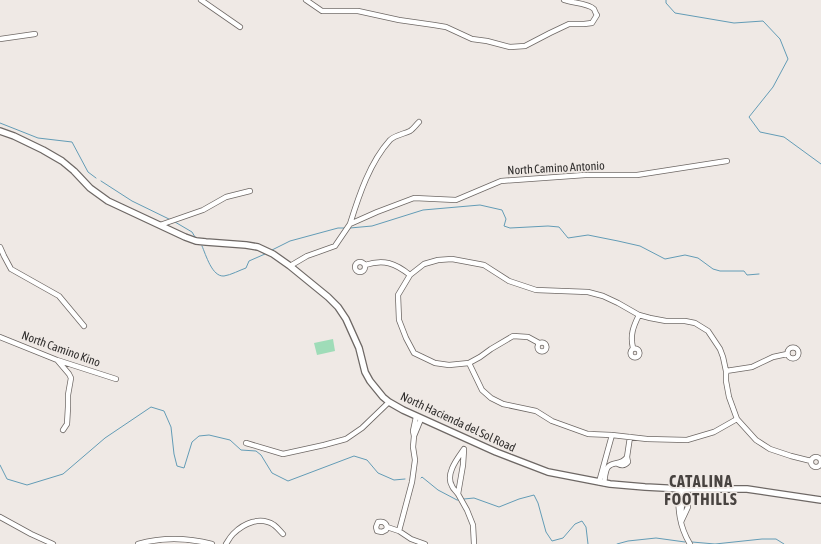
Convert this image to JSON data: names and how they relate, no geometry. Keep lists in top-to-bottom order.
{
  "streets": {
    "street": ["North Camino Antonio", "North Camino Kino", "North Hacienda del Sol Road"]
  },
  "crossings": [
    ["North Camino Antonio", "North Hacienda del Sol Road"]
  ],
  "districts": ["CATALINA FOOTHILLS"]
}
